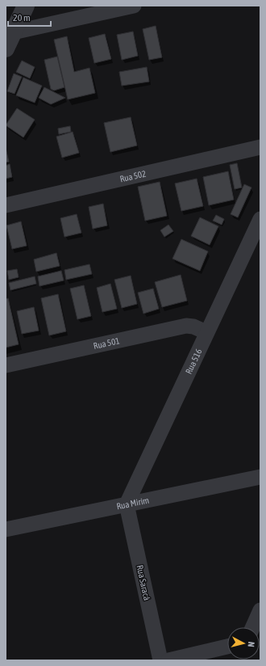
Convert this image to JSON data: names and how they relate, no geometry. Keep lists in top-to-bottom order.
{
  "streets": {
    "street": [
      "Rua 502",
      "Rua 501",
      "Rua 516",
      "Rua Mirim",
      "Rua Saracá"
    ]
  },
  "crossings": [
    ["Rua 501", "Rua 516"],
    ["Rua 516", "Rua Mirim"],
    ["Rua 516", "Rua Saracá"],
    ["Rua Mirim", "Rua Saracá"]
  ],
  "scale_bar": "20 m",
  "north": "right"
}
